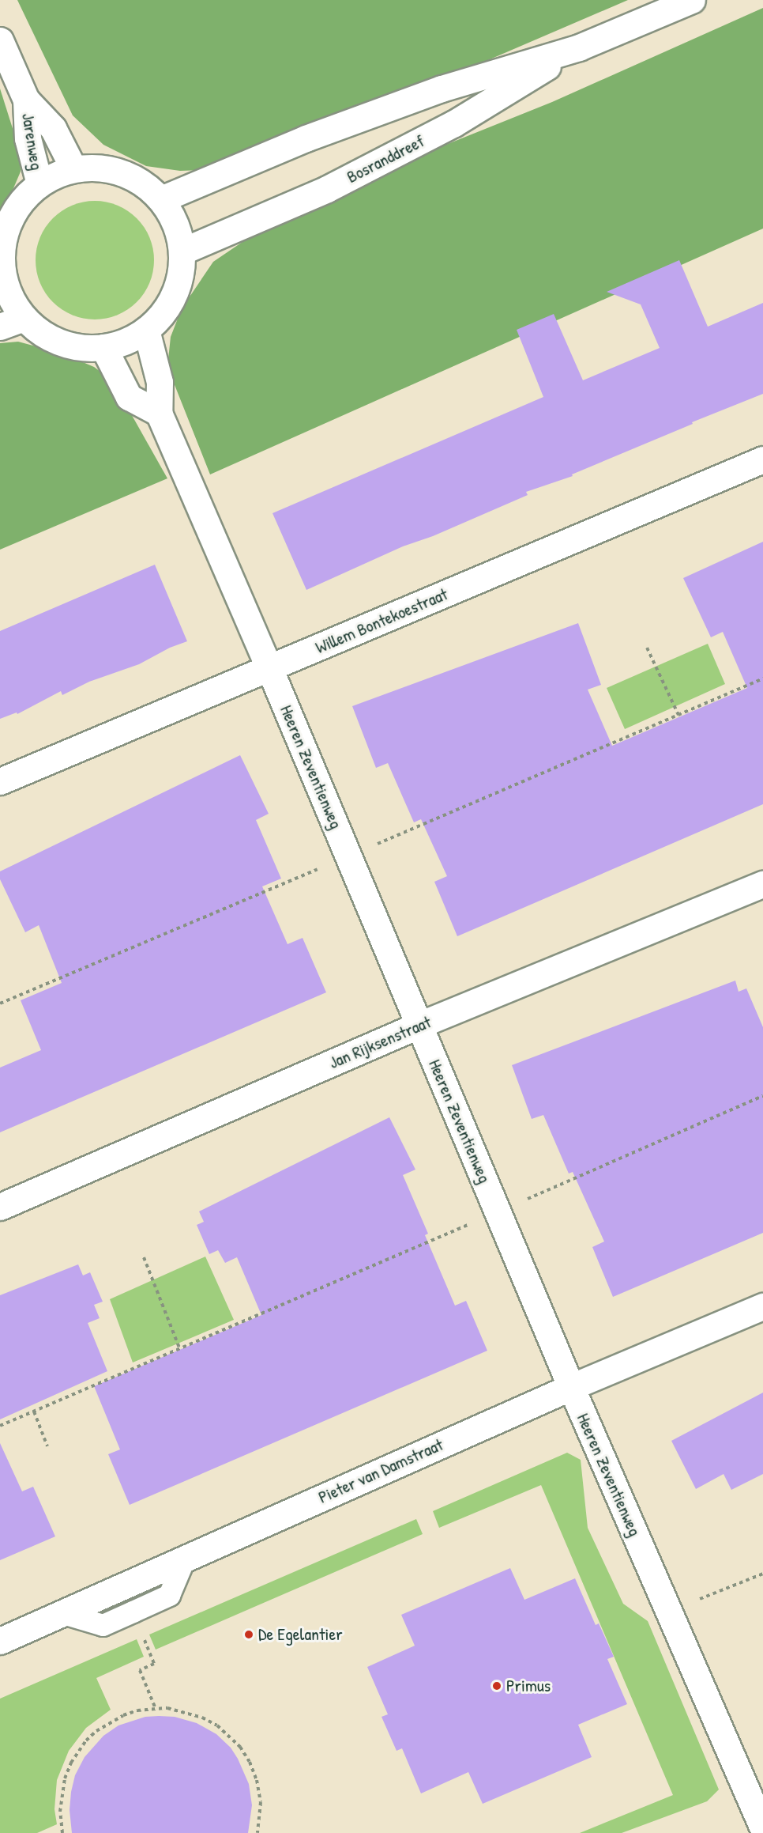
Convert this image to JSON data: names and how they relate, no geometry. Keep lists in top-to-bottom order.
{
  "streets": {
    "street": [
      "Jarenweg",
      "Bosranddreef",
      "Willem Bontekoestraat",
      "Heeren Zeventienweg",
      "Jan Rijksenstraat",
      "Pieter van Damstraat"
    ]
  },
  "crossings": [
    ["Willem Bontekoestraat", "Heeren Zeventienweg"],
    ["Heeren Zeventienweg", "Jan Rijksenstraat"],
    ["Heeren Zeventienweg", "Pieter van Damstraat"]
  ],
  "places": ["De Egelantier", "Primus"]
}
